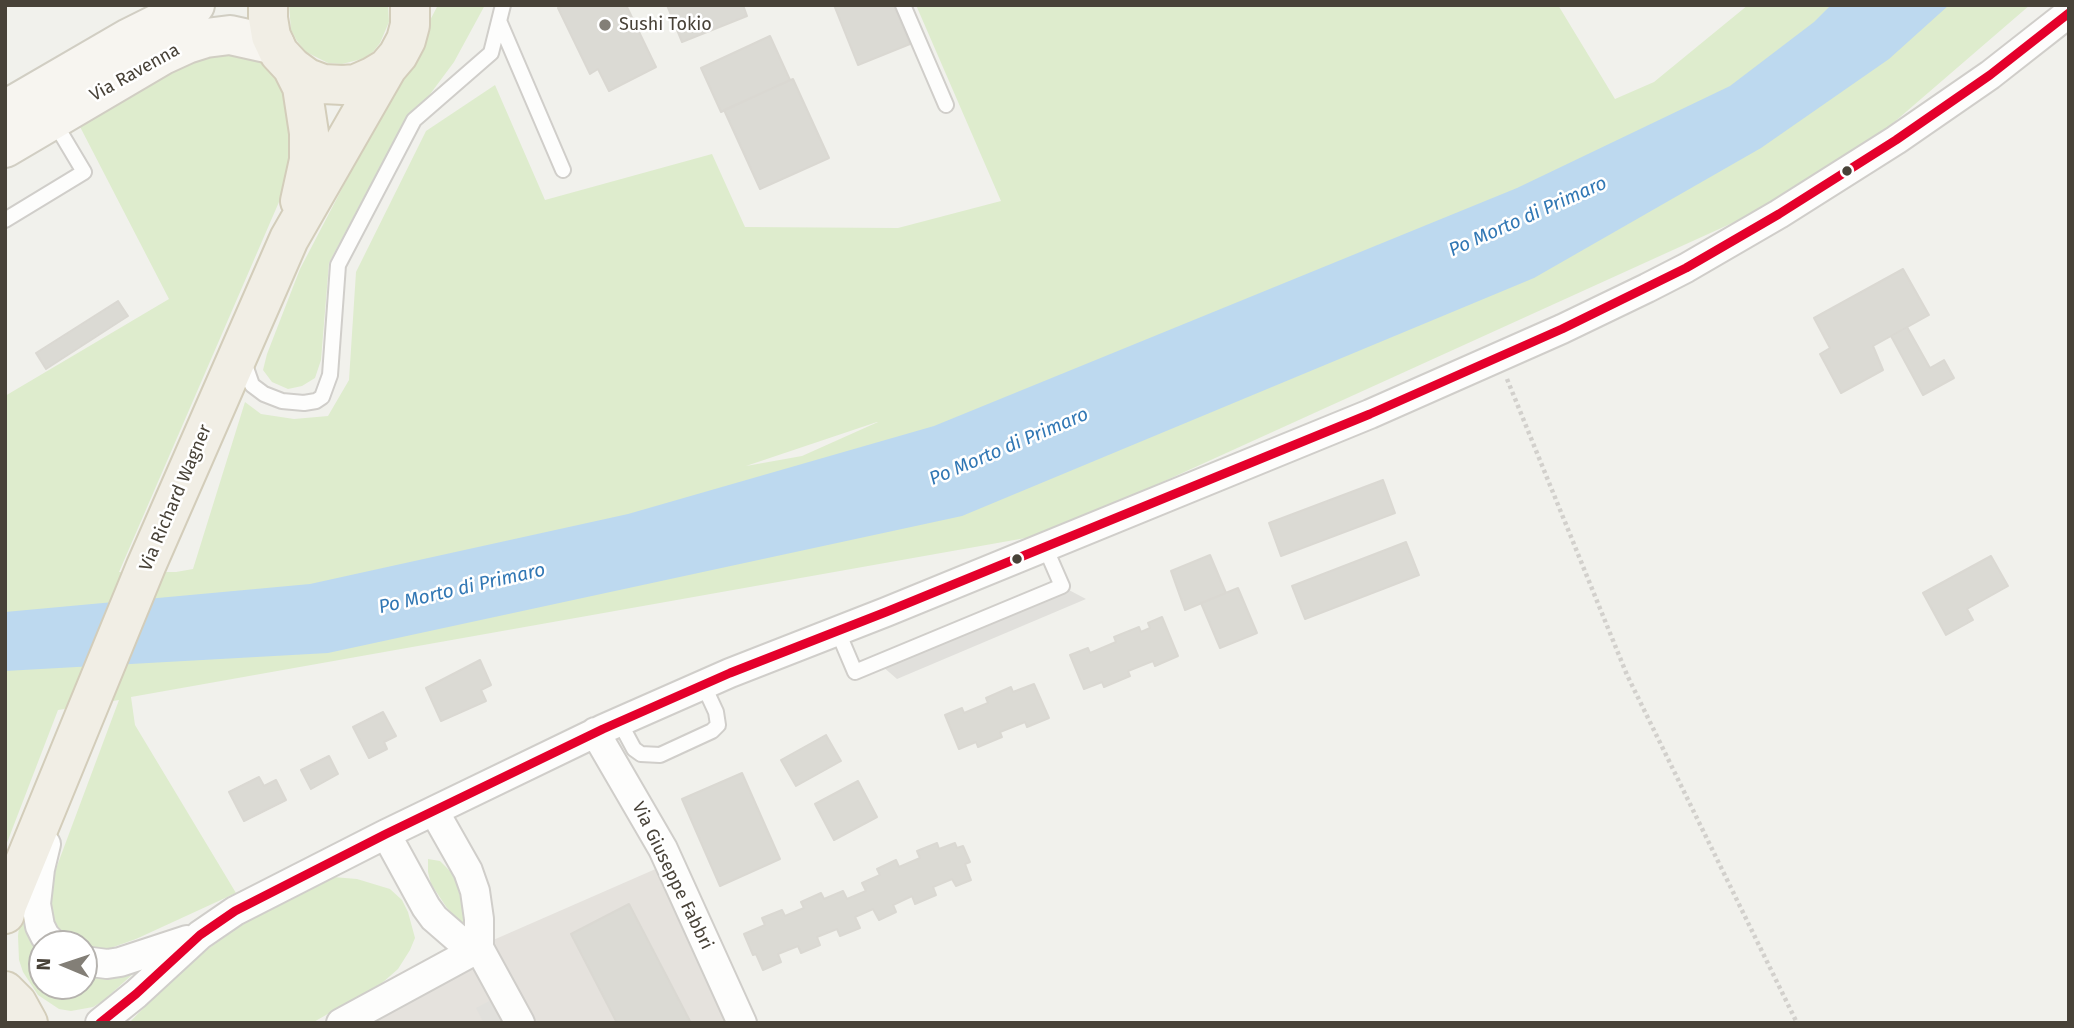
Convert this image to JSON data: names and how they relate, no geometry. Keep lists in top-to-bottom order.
{
  "streets": {
    "main road": ["Via Ravenna", "Via Richard Wagner"],
    "street": ["Via Giuseppe Fabbri"]
  },
  "crossings": [
    ["Via Ravenna", "Via Richard Wagner"]
  ],
  "water": ["Po Morto di Primaro"],
  "places": ["Sushi Tokio"],
  "north": "left"
}
